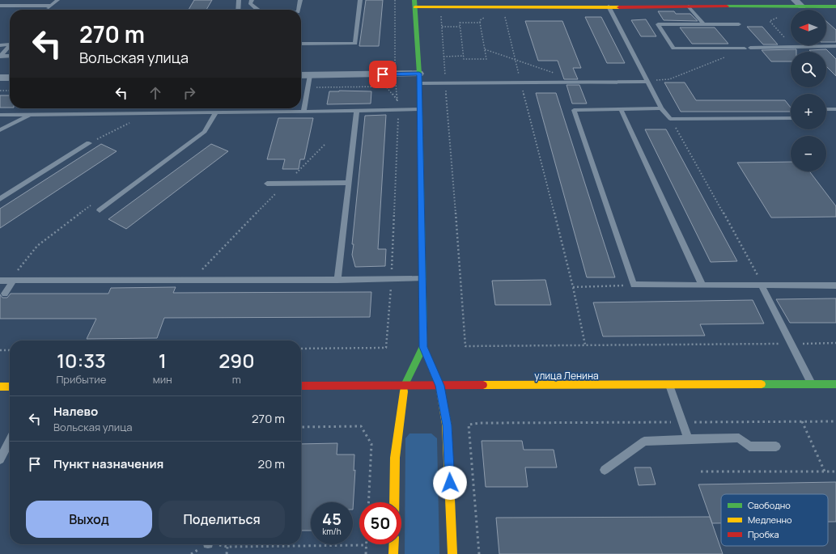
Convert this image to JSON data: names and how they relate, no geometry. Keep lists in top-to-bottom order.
{
  "streets": {
    "main road": ["улица Ленина"]
  },
  "legend": ["Свободно", "Медленно", "Пробка"],
  "north": "left",
  "page": {
    "map_buttons": ["+", "−"],
    "turn": ["270 m", "Вольская улица"],
    "eta": [
      "10:33",
      "Прибытие",
      "1",
      "мин",
      "290",
      "m"
    ],
    "list": [
      {
        "name": "Налево",
        "note": "Вольская улица",
        "value": "270 m"
      },
      {
        "name": "Пункт назначения",
        "value": "20 m"
      }
    ],
    "buttons": ["Выход", "Поделиться"],
    "speed": "45 km/h",
    "limit": "50"
  }
}
